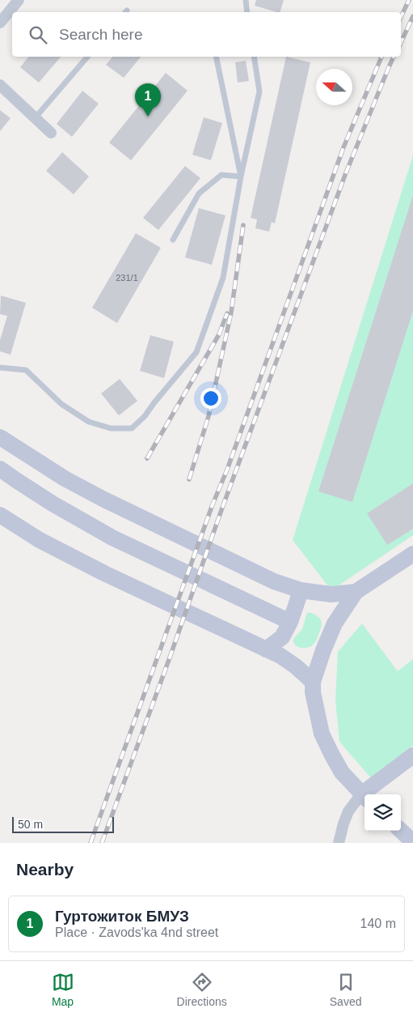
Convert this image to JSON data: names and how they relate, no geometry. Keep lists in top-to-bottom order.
{
  "house_numbers": ["231/1"],
  "scale_bar": "50 m",
  "north": "left",
  "page": {
    "search": "Search here",
    "pins": "1",
    "scale": "50 m",
    "heading": "Nearby",
    "list": [
      {
        "mark": "1",
        "name": "Гуртожиток БМУЗ",
        "note": "Place · Zavods'ka 4nd street",
        "value": "140 m"
      }
    ],
    "nav": ["Map", "Directions", "Saved"]
  }
}
